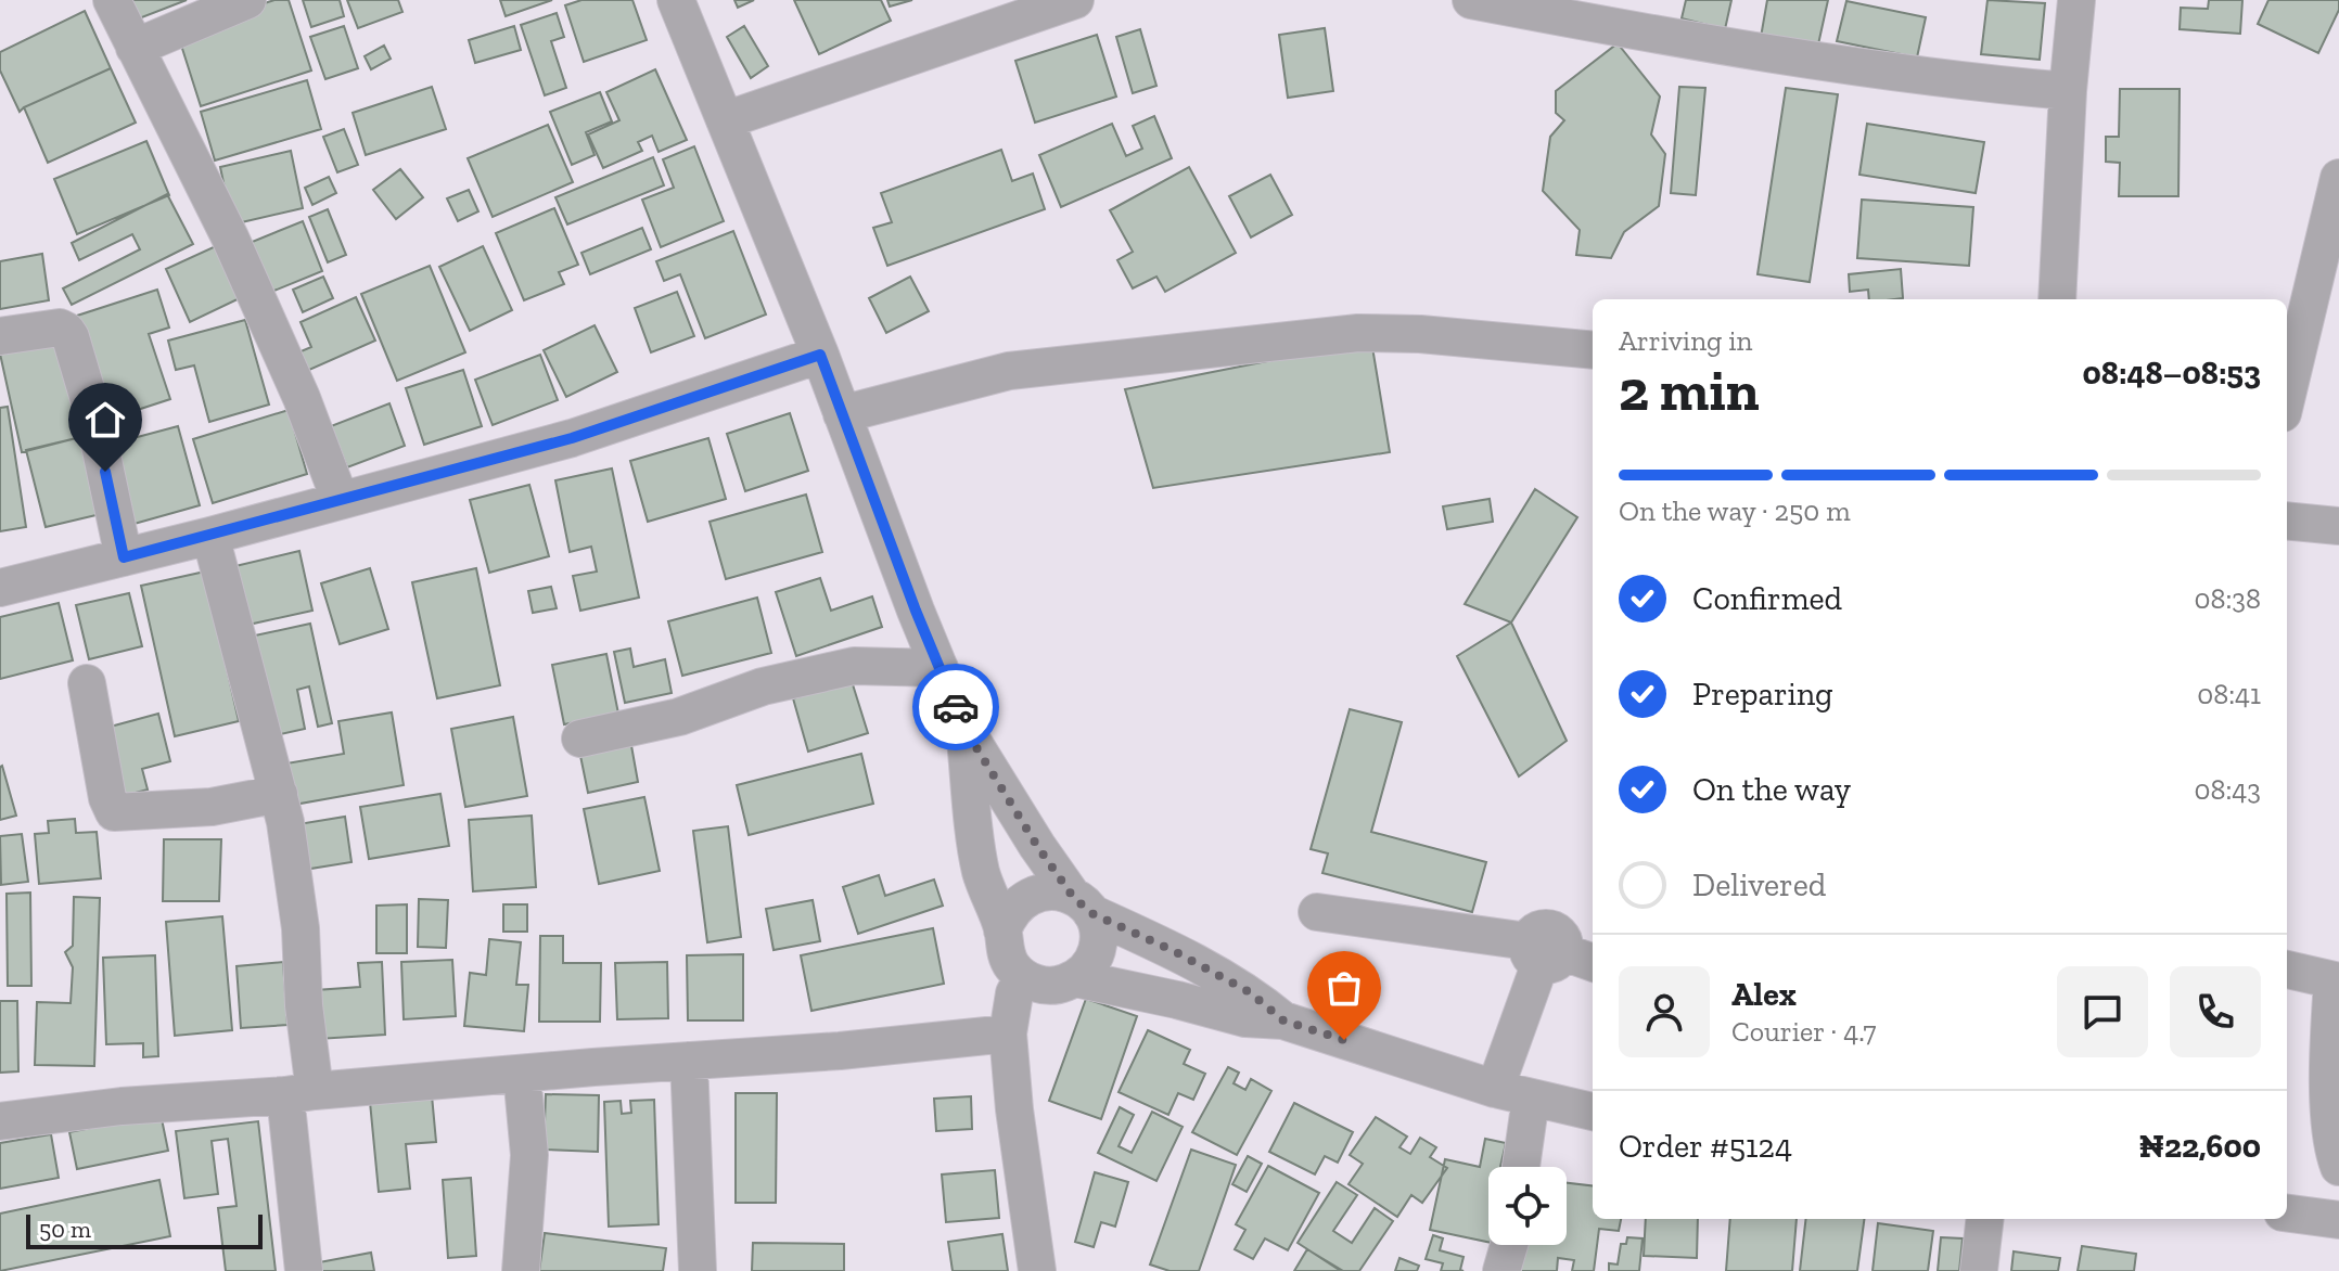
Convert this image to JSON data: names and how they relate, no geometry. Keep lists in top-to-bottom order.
{
  "scale_bar": "50 m",
  "page": {
    "heading": ["2 min", "Arriving in", "08:48–08:53"],
    "panel": [
      "Alex",
      "Courier · 4.7",
      "Order #5124",
      "₦22,600"
    ],
    "bar": "On the way · 250 m",
    "list": [
      ["Confirmed", "08:38"],
      ["Preparing", "08:41"],
      ["On the way", "08:43"],
      "Delivered"
    ],
    "scale": "50 m"
  }
}
